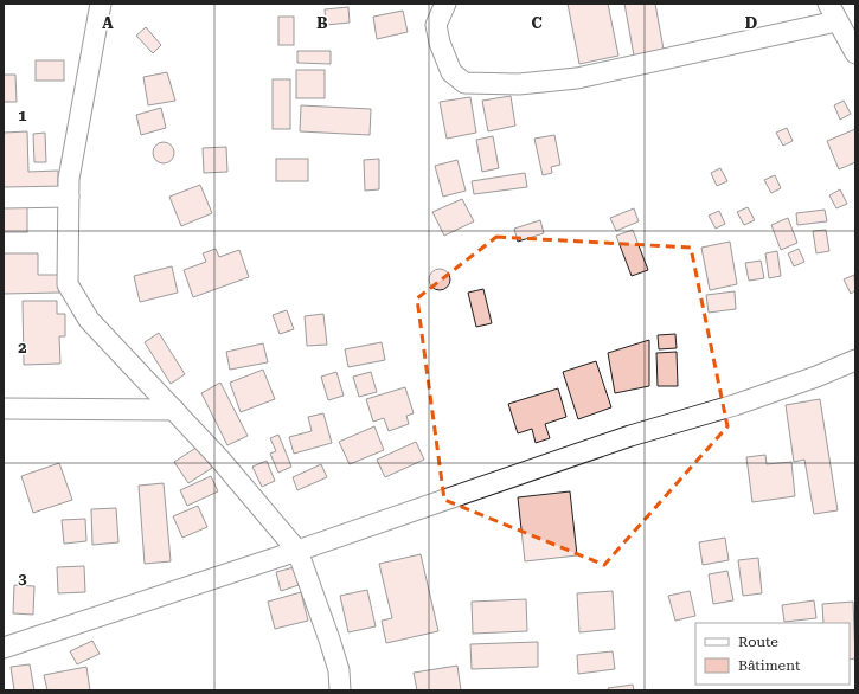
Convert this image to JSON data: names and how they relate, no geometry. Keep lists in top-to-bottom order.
{
  "legend": ["Route", "Bâtiment"],
  "grid": {
    "columns": [
      "A",
      "B",
      "C",
      "D"
    ],
    "rows": ["1", "2", "3"]
  }
}
